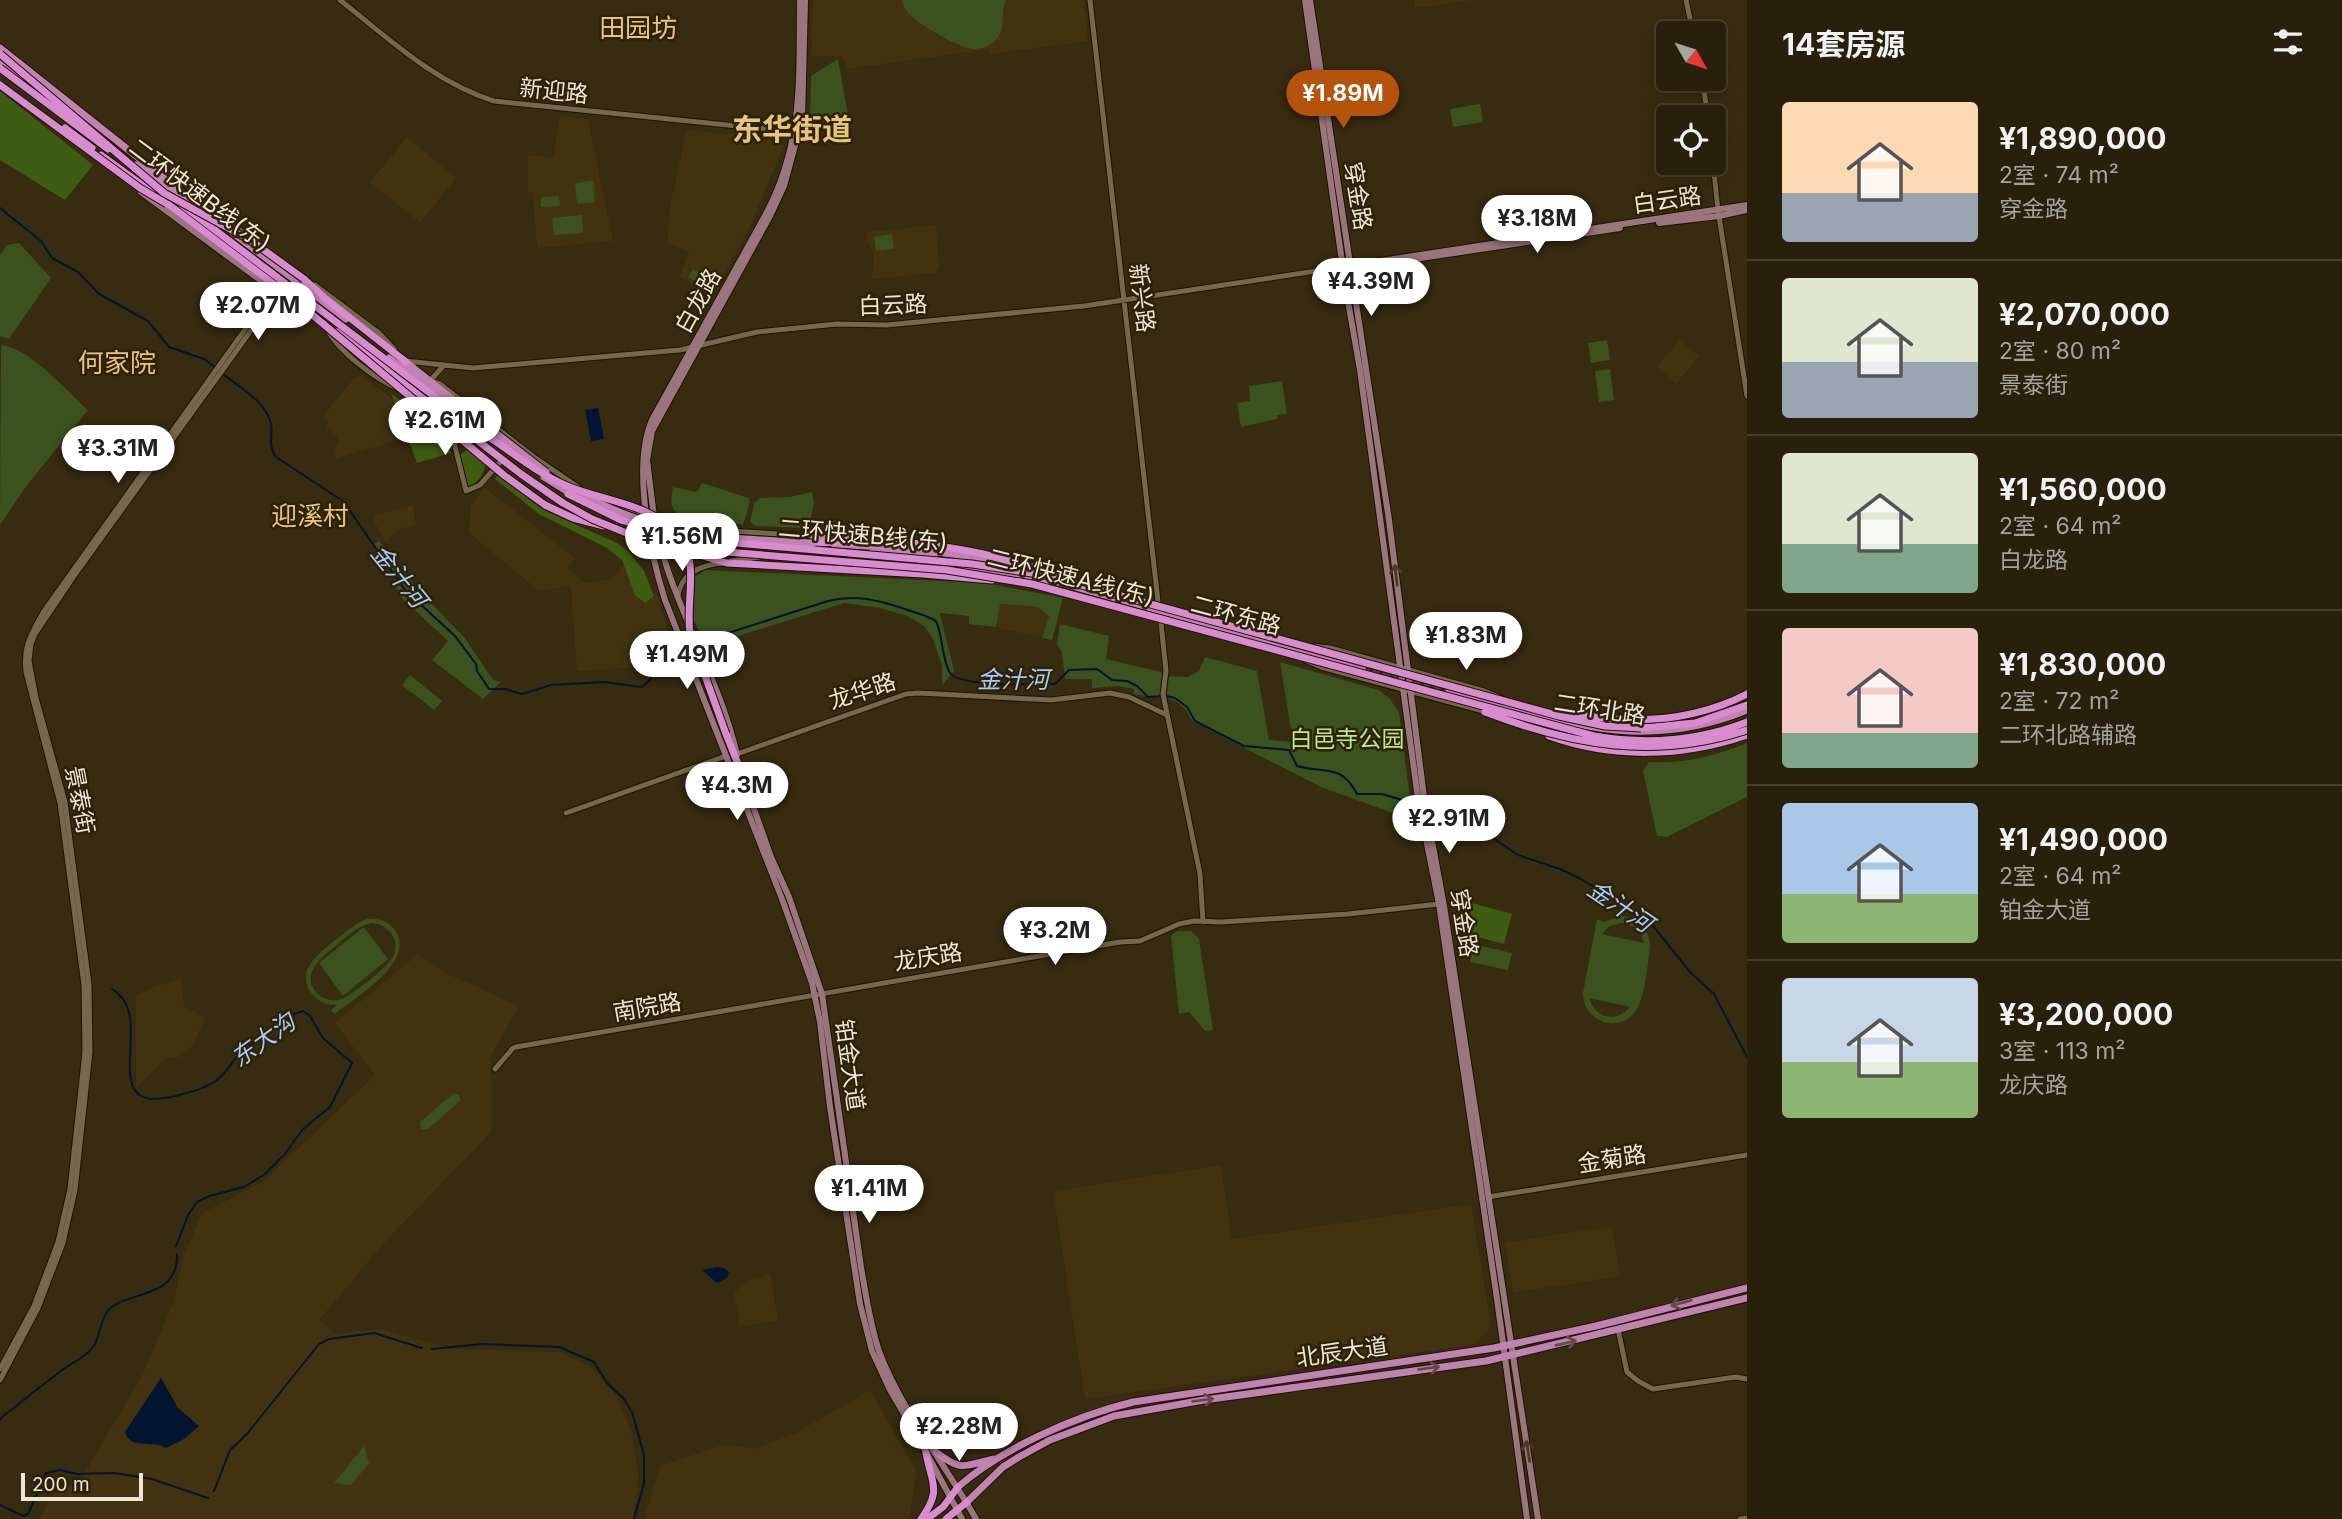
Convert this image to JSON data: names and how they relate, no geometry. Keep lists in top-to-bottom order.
{
  "streets": {
    "highway": ["二环快速B线(东)", "二环快速A线(东)"],
    "main road": [
      "穿金路",
      "白云路",
      "白龙路",
      "二环东路",
      "二环北路",
      "铂金大道",
      "北辰大道"
    ],
    "street": [
      "新迎路",
      "新兴路",
      "龙华路",
      "景泰街",
      "龙庆路",
      "南院路",
      "金菊路"
    ]
  },
  "crossings": [
    ["新迎路", "白龙路"],
    ["穿金路", "白云路"],
    ["穿金路", "龙庆路"],
    ["穿金路", "金菊路"],
    ["穿金路", "北辰大道"],
    ["白云路", "新兴路"],
    ["白云路", "白龙路"],
    ["白龙路", "铂金大道"],
    ["龙华路", "铂金大道"],
    ["龙庆路", "南院路"],
    ["龙庆路", "铂金大道"],
    ["南院路", "铂金大道"],
    ["铂金大道", "北辰大道"]
  ],
  "districts": [
    "田园坊",
    "东华街道",
    "何家院",
    "迎溪村"
  ],
  "water": ["金汁河", "东大沟"],
  "parks": ["白邑寺公园"],
  "scale_bar": "200 m",
  "north": "bottom right",
  "page": {
    "heading": "14套房源",
    "price": [
      "¥1.89M",
      "¥3.18M",
      "¥4.39M",
      "¥2.07M",
      "¥2.61M",
      "¥3.31M",
      "¥1.56M",
      "¥1.83M",
      "¥1.49M",
      "¥4.3M",
      "¥2.91M",
      "¥3.2M",
      "¥1.41M",
      "¥2.28M"
    ],
    "list": [
      {
        "name": "¥1,890,000",
        "note": "2室 · 74 m² · 穿金路"
      },
      {
        "name": "¥2,070,000",
        "note": "2室 · 80 m² · 景泰街"
      },
      {
        "name": "¥1,560,000",
        "note": "2室 · 64 m² · 白龙路"
      },
      {
        "name": "¥1,830,000",
        "note": "2室 · 72 m² · 二环北路辅路"
      },
      {
        "name": "¥1,490,000",
        "note": "2室 · 64 m² · 铂金大道"
      },
      {
        "name": "¥3,200,000",
        "note": "3室 · 113 m² · 龙庆路"
      }
    ],
    "scale": "200 m"
  }
}
